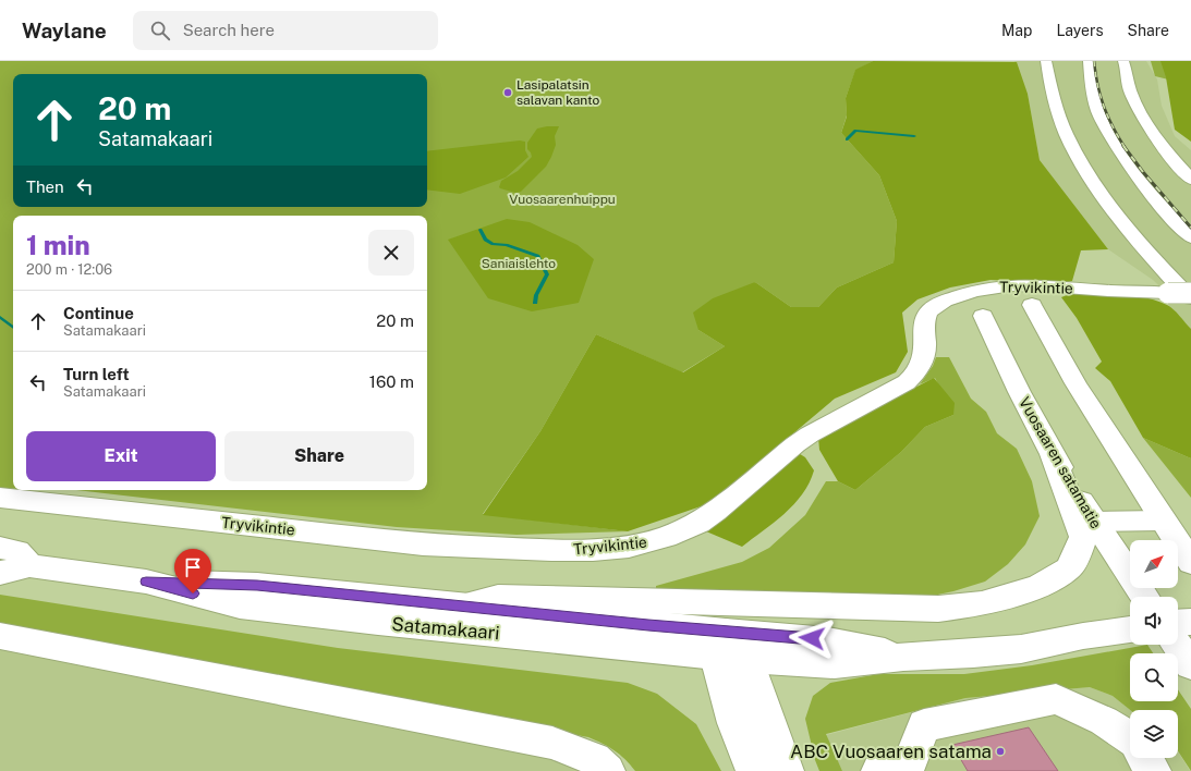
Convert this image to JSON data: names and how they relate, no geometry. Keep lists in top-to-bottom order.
{
  "streets": {
    "main road": ["Tryvikintie", "Vuosaaren satamatie", "Satamakaari"]
  },
  "parks": ["Vuosaarenhuippu", "Saniaislehto"],
  "places": ["Lasipalatsin salavan kanto", "ABC Vuosaaren satama"],
  "north": "top right",
  "page": {
    "header": "Waylane",
    "search": "Search here",
    "nav": ["Map", "Layers", "Share"],
    "turn": ["20 m", "Satamakaari"],
    "then": "Then",
    "heading": ["1 min", "200 m · 12:06"],
    "list": [
      {
        "name": "Continue",
        "note": "Satamakaari",
        "value": "20 m"
      },
      {
        "name": "Turn left",
        "note": "Satamakaari",
        "value": "160 m"
      }
    ],
    "buttons": ["Exit", "Share"]
  }
}
